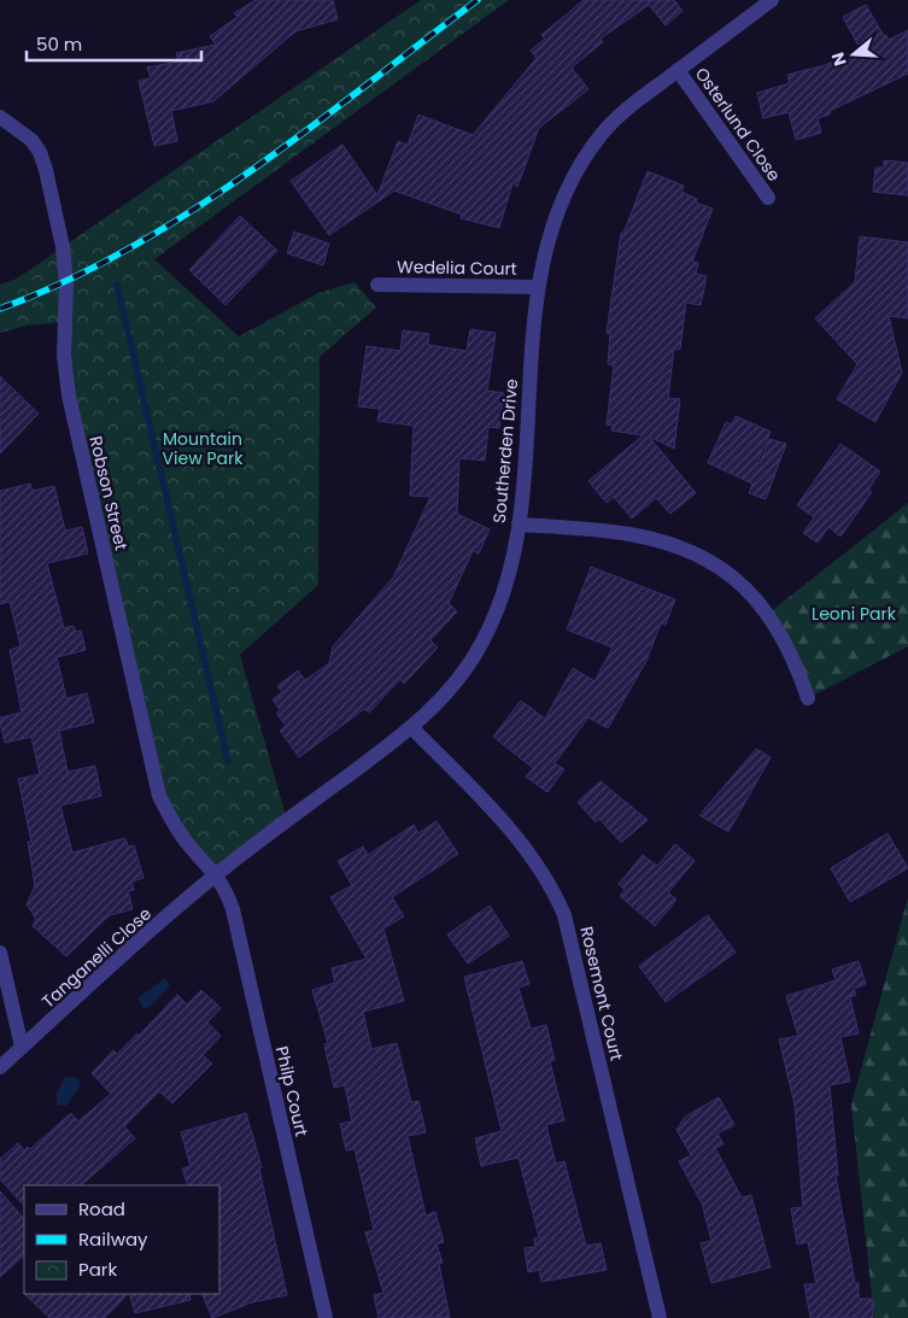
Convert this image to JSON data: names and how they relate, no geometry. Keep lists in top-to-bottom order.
{
  "streets": {
    "street": [
      "Osterlund Close",
      "Wedelia Court",
      "Southerden Drive",
      "Robson Street",
      "Tanganelli Close",
      "Rosemont Court",
      "Philp Court"
    ]
  },
  "crossings": [
    ["Osterlund Close", "Southerden Drive"],
    ["Wedelia Court", "Southerden Drive"],
    ["Southerden Drive", "Robson Street"],
    ["Southerden Drive", "Tanganelli Close"],
    ["Southerden Drive", "Rosemont Court"],
    ["Southerden Drive", "Philp Court"],
    ["Robson Street", "Tanganelli Close"],
    ["Robson Street", "Philp Court"],
    ["Tanganelli Close", "Philp Court"]
  ],
  "parks": ["Mountain View Park", "Leoni Park"],
  "legend": ["Road", "Railway", "Park"],
  "scale_bar": "50 m",
  "north": "left"
}
